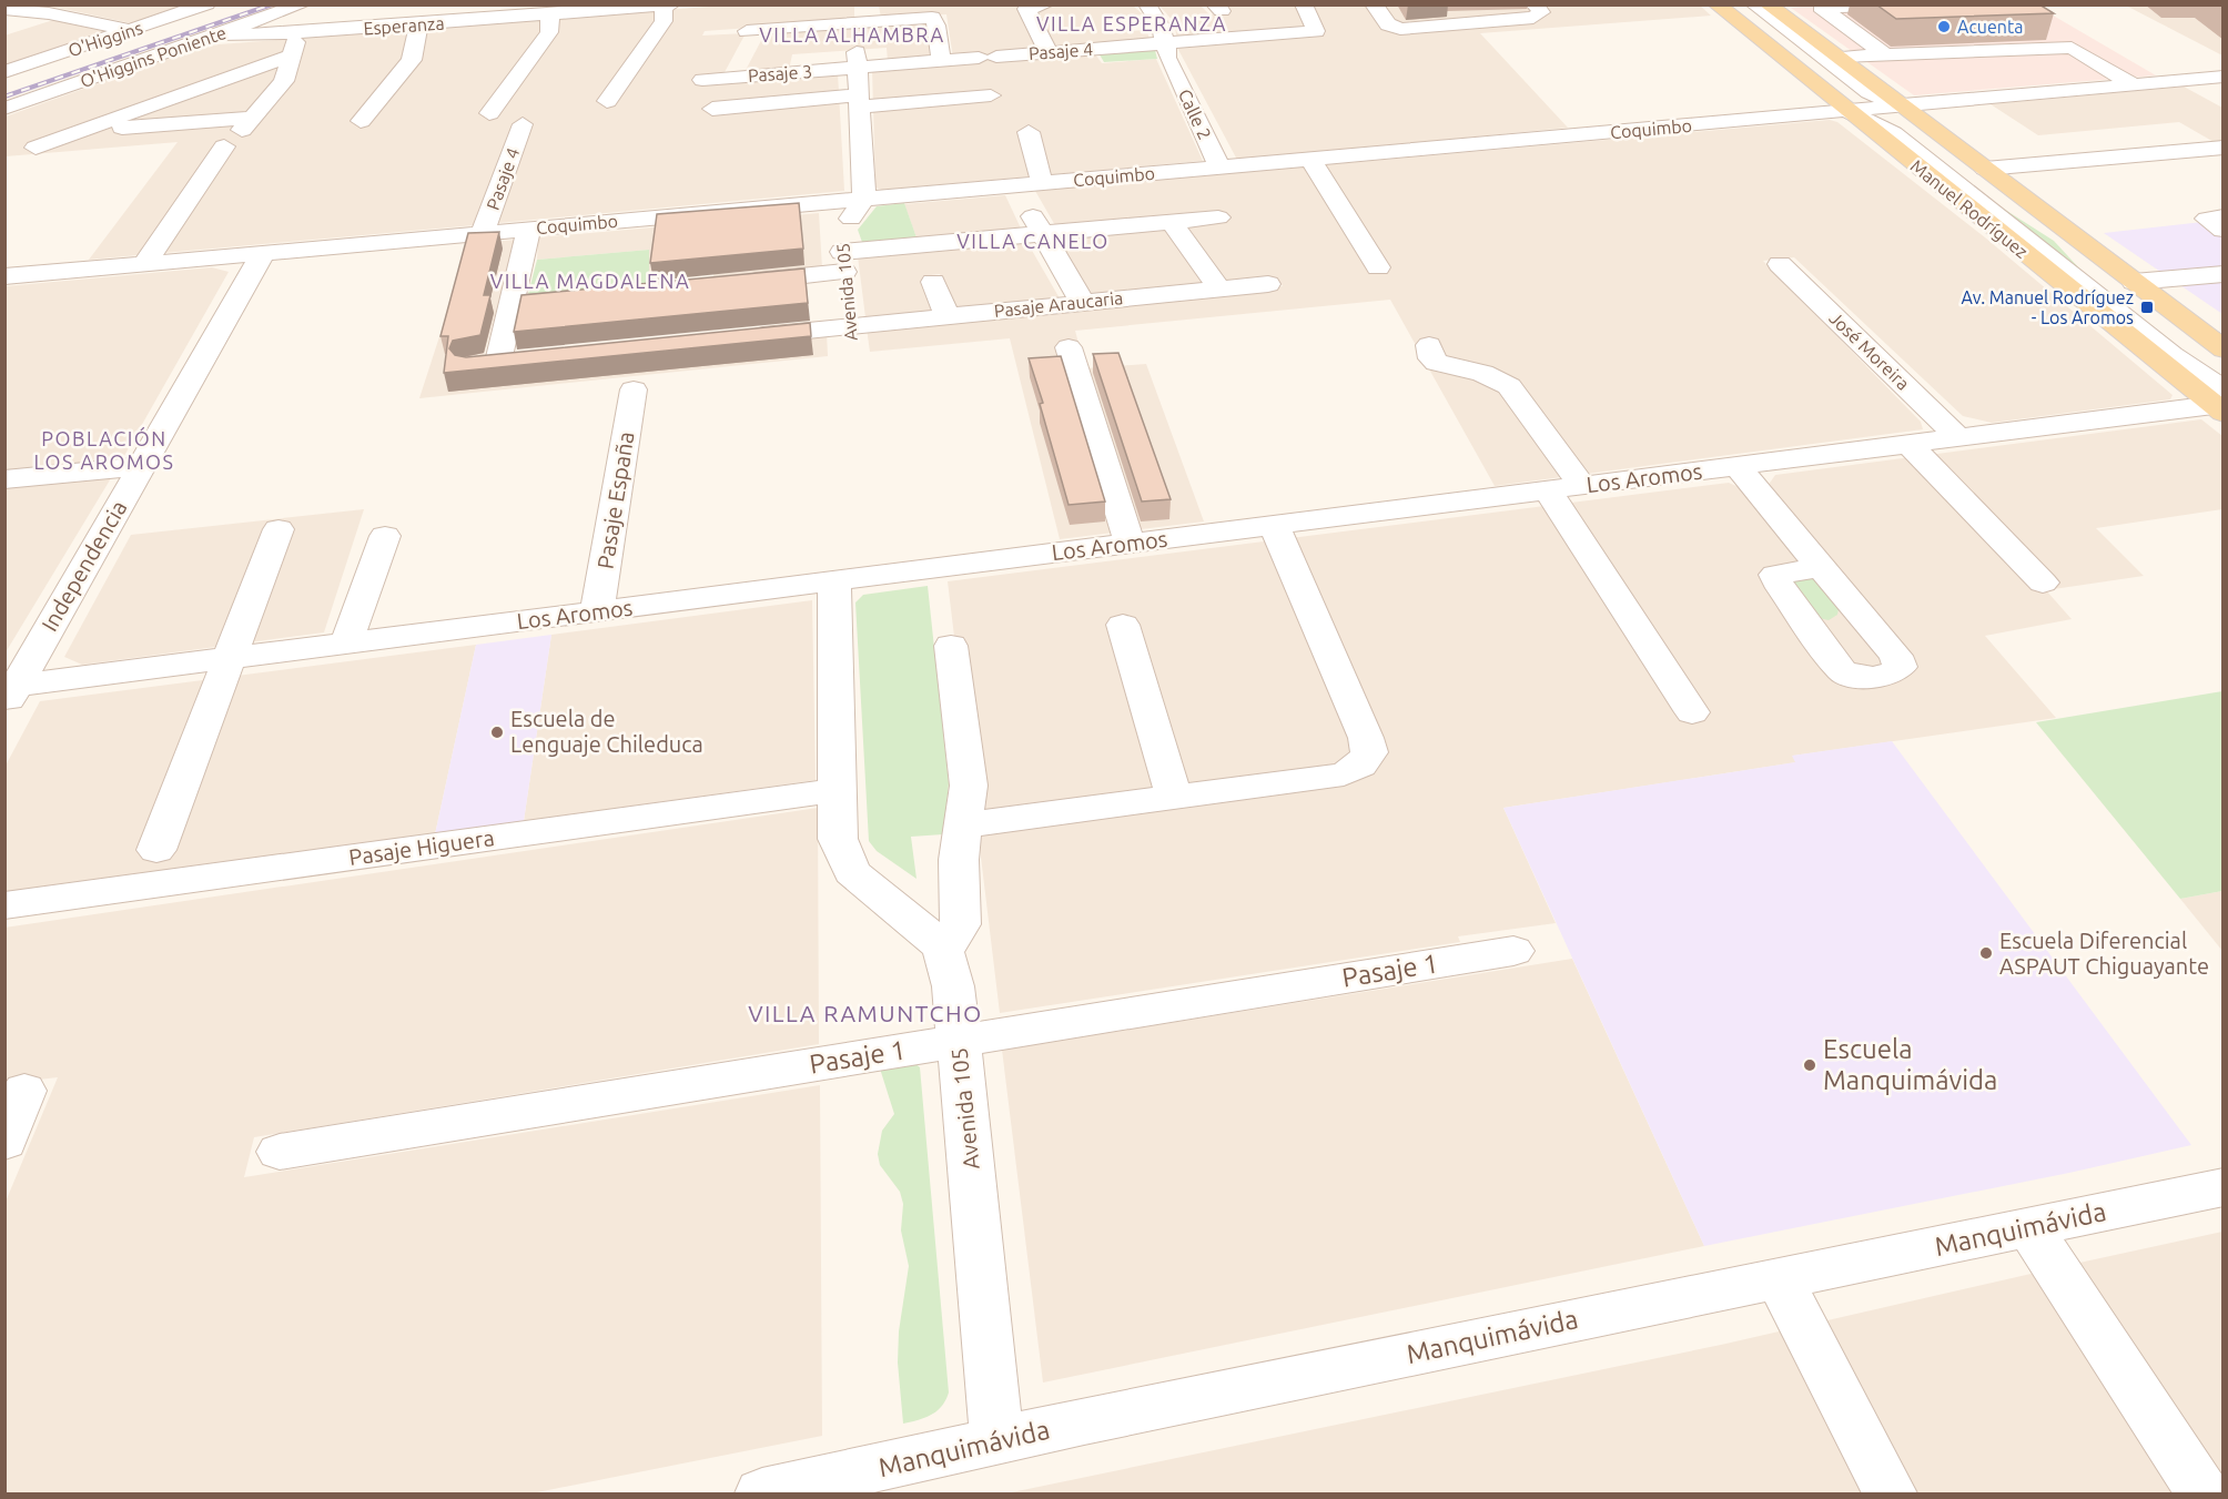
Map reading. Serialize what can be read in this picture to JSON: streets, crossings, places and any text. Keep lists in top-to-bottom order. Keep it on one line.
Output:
{"streets":{"main road":["Manuel Rodríguez"],"street":["Esperanza","O'Higgins","Pasaje 4","O'Higgins Poniente","Pasaje 3","Calle 2","Coquimbo","Avenida 105","Pasaje Araucaria","José Moreira","Los Aromos","Pasaje España","Independencia","Pasaje Higuera","Pasaje 1","Manquimávida"]},"crossings":[["Esperanza","O'Higgins Poniente"],["Pasaje 4","Pasaje 3"],["Pasaje 4","Calle 2"],["Pasaje 4","Coquimbo"],["Calle 2","Coquimbo"],["Coquimbo","Manuel Rodríguez"],["Coquimbo","Avenida 105"],["Coquimbo","Independencia"],["Manuel Rodríguez","Los Aromos"],["Avenida 105","Pasaje Araucaria"],["Avenida 105","Los Aromos"],["Avenida 105","Pasaje Higuera"],["Avenida 105","Pasaje 1"],["Avenida 105","Manquimávida"],["José Moreira","Los Aromos"],["Los Aromos","Pasaje España"],["Los Aromos","Independencia"]],"districts":["VILLA ESPERANZA","VILLA ALHAMBRA","VILLA CANELO","VILLA MAGDALENA","POBLACIÓN LOS AROMOS","VILLA RAMUNTCHO"],"places":{"other":["Acuenta","Escuela de Lenguaje Chileduca","Escuela Diferencial ASPAUT Chiguayante","Escuela Manquimávida"],"transit":["Av. Manuel Rodríguez - Los Aromos"]}}
